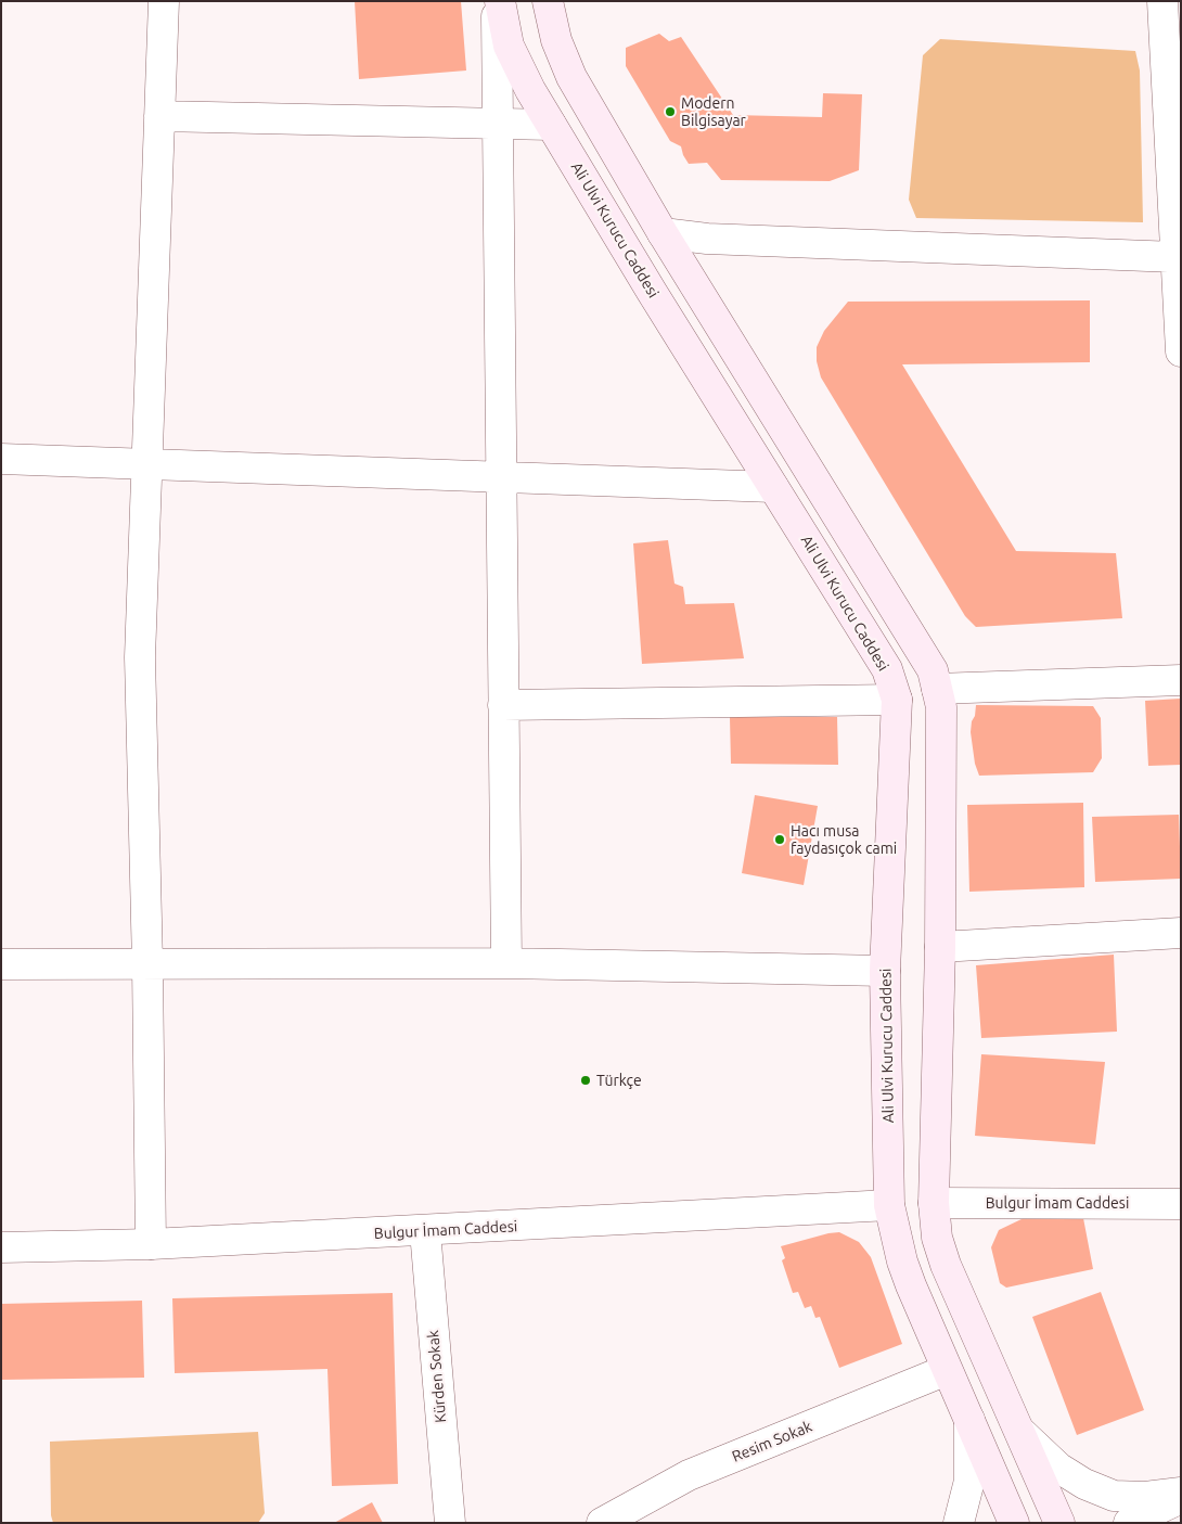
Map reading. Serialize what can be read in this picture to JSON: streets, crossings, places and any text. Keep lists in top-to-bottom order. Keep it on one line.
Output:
{"streets":{"main road":["Ali Ulvi Kurucu Caddesi"],"street":["Bulgur İmam Caddesi","Kürden Sokak","Resim Sokak"]},"crossings":[["Ali Ulvi Kurucu Caddesi","Bulgur İmam Caddesi"],["Ali Ulvi Kurucu Caddesi","Resim Sokak"],["Bulgur İmam Caddesi","Kürden Sokak"]],"places":["Modern Bilgisayar","Hacı musa faydasıçok cami","Türkçe"]}
